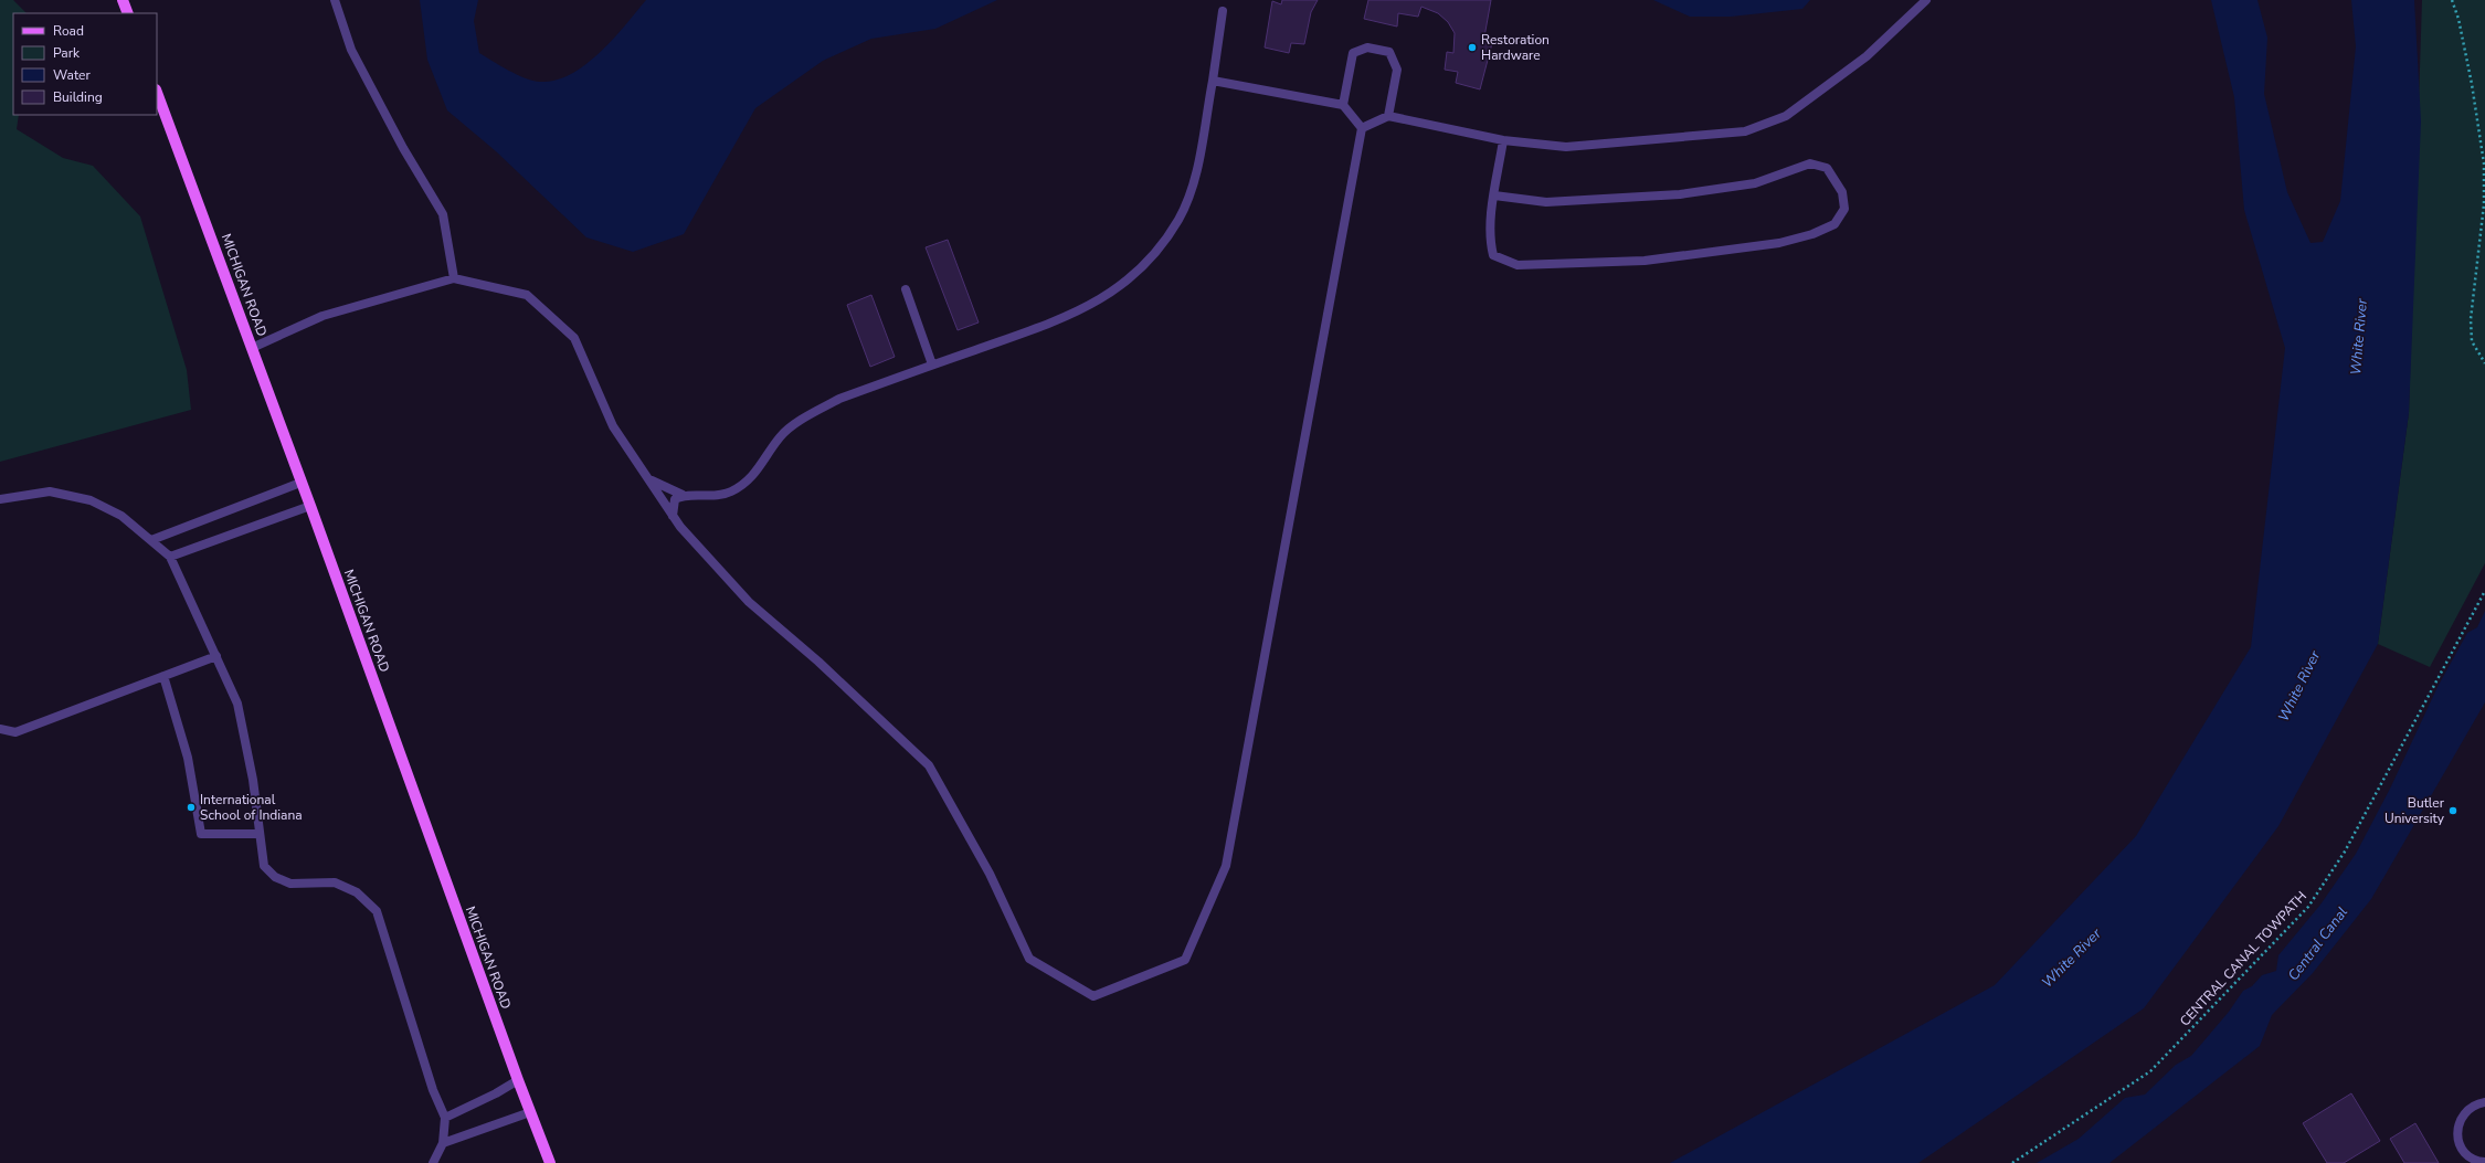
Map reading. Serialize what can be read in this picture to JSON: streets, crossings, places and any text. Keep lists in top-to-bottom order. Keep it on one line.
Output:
{"streets":{"main road":["MICHIGAN ROAD"],"path":["CENTRAL CANAL TOWPATH"]},"water":["White River","Central Canal"],"places":["Restoration Hardware","International School of Indiana","Butler University"],"legend":["Road","Park","Water","Building"]}
